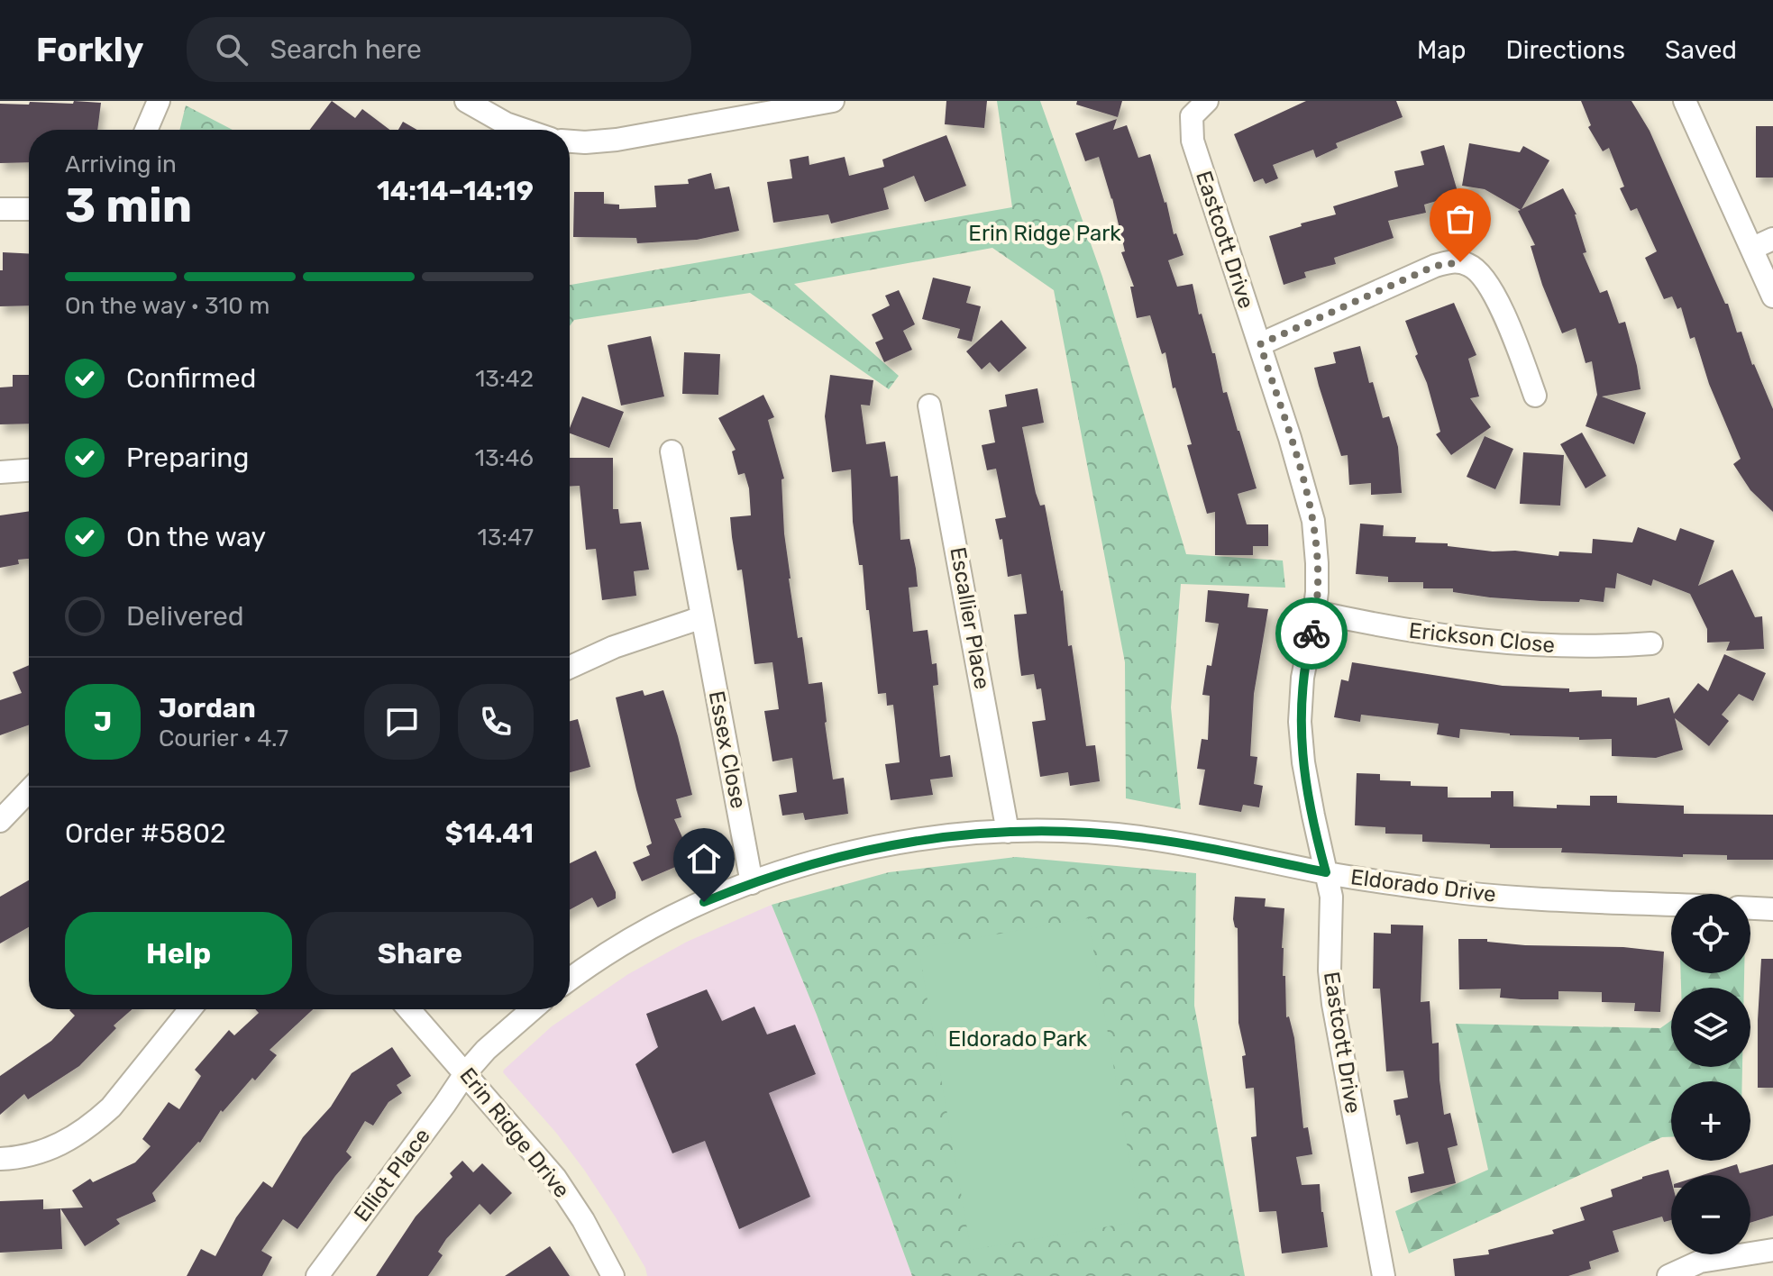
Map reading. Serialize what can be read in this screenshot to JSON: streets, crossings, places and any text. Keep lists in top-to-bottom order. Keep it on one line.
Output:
{"streets":{"street":["Eastcott Drive","Escallier Place","Erickson Close","Essex Close","Eldorado Drive","Erin Ridge Drive","Elliot Place"]},"crossings":[["Eastcott Drive","Erickson Close"],["Eastcott Drive","Eldorado Drive"],["Escallier Place","Eldorado Drive"],["Essex Close","Eldorado Drive"],["Erin Ridge Drive","Elliot Place"]],"parks":["Erin Ridge Park","Eldorado Park"],"page":{"header":"Forkly","search":"Search here","nav":["Map","Directions","Saved"],"heading":["3 min","Arriving in","14:14–14:19"],"panel":["Jordan","Courier · 4.7","Order #5802","$14.41"],"bar":"On the way · 310 m","list":[["Confirmed","13:42"],["Preparing","13:46"],["On the way","13:47"],"Delivered"],"round":"J","map_buttons":["+","−"],"buttons":["Help","Share"]}}
